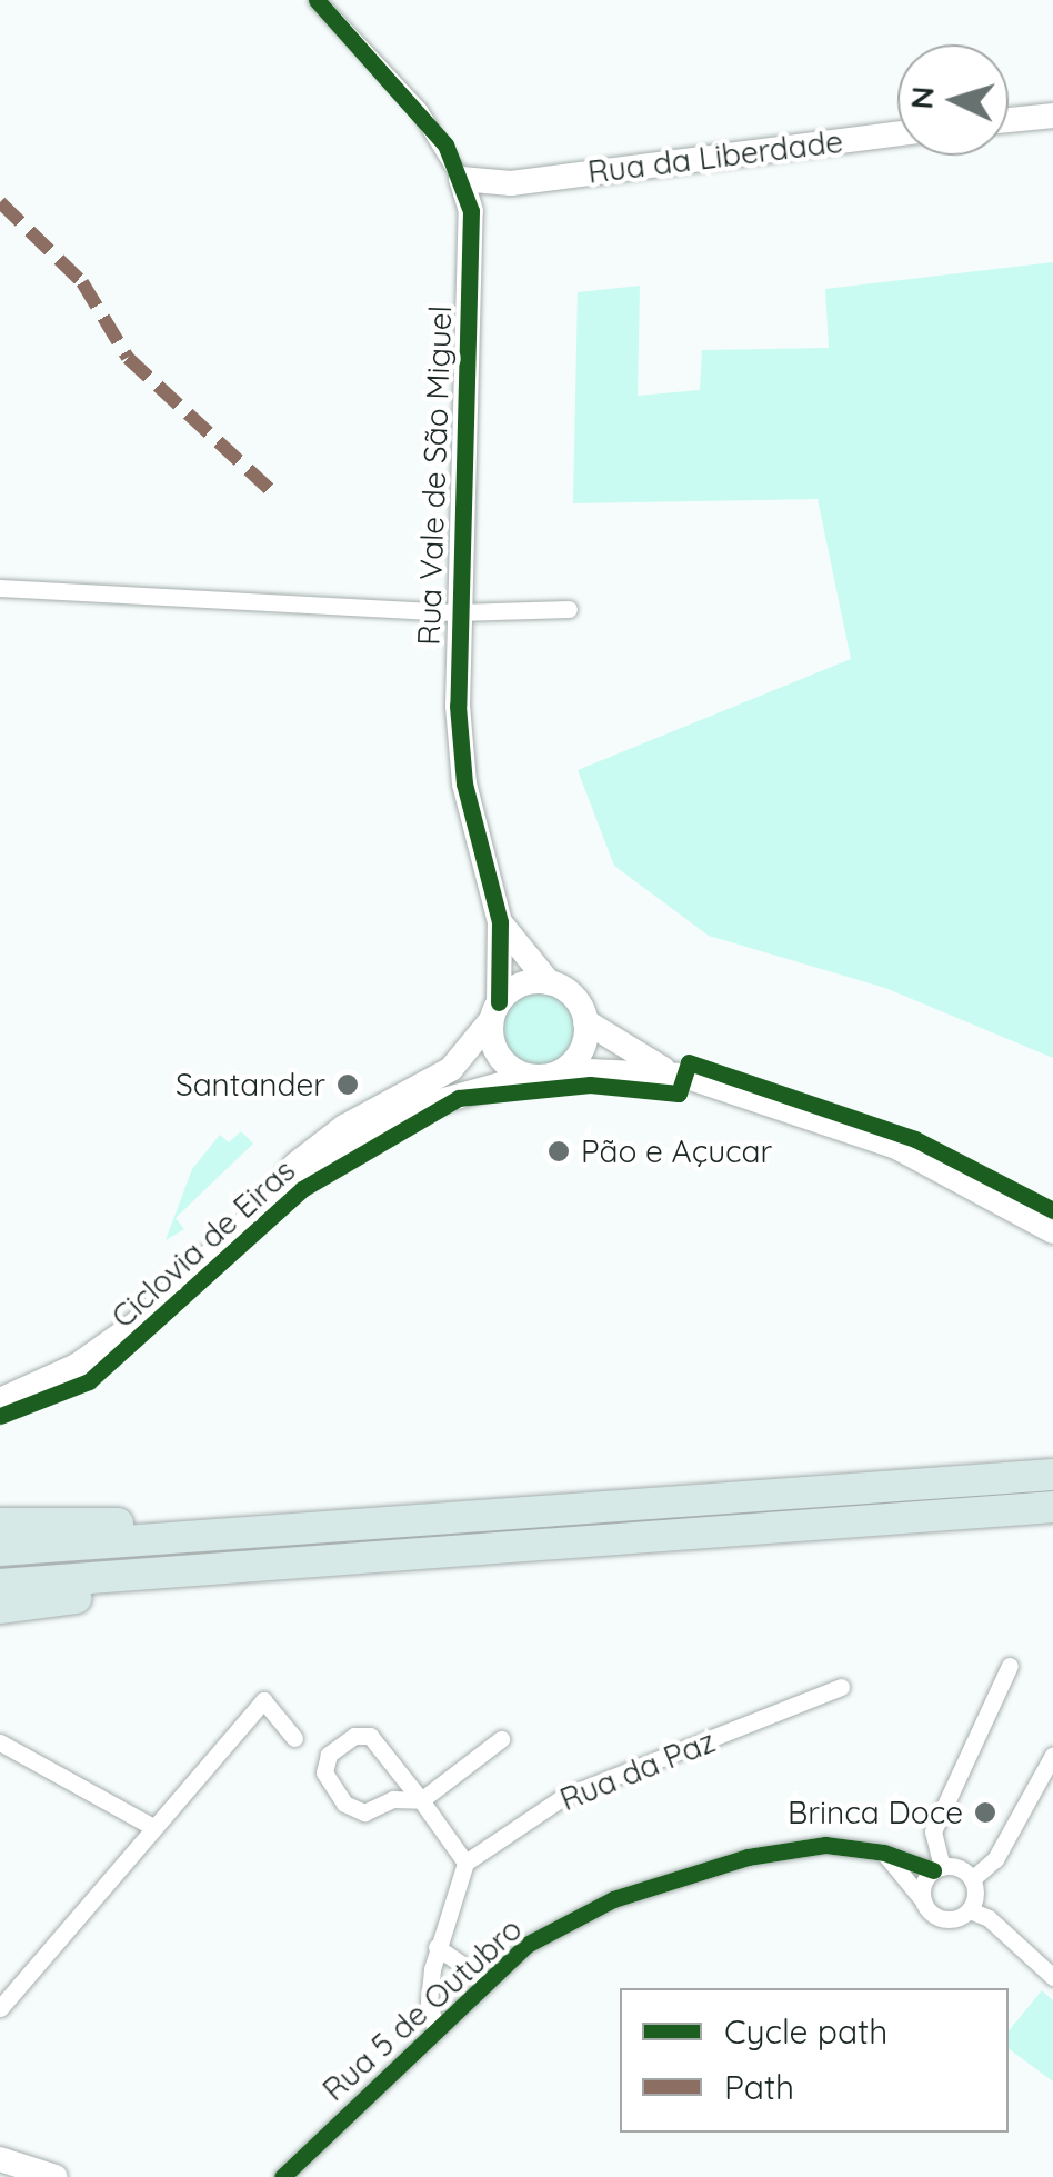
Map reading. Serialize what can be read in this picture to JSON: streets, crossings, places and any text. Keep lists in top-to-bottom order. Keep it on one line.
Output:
{"streets":{"street":["Rua da Liberdade","Rua Vale de São Miguel","Rua da Paz","Rua 5 de Outubro"],"cycle path":["Ciclovia de Eiras"]},"crossings":[["Rua da Liberdade","Rua Vale de São Miguel"]],"places":["Santander","Pão e Açucar","Brinca Doce"],"legend":["Cycle path","Path"],"north":"left"}
